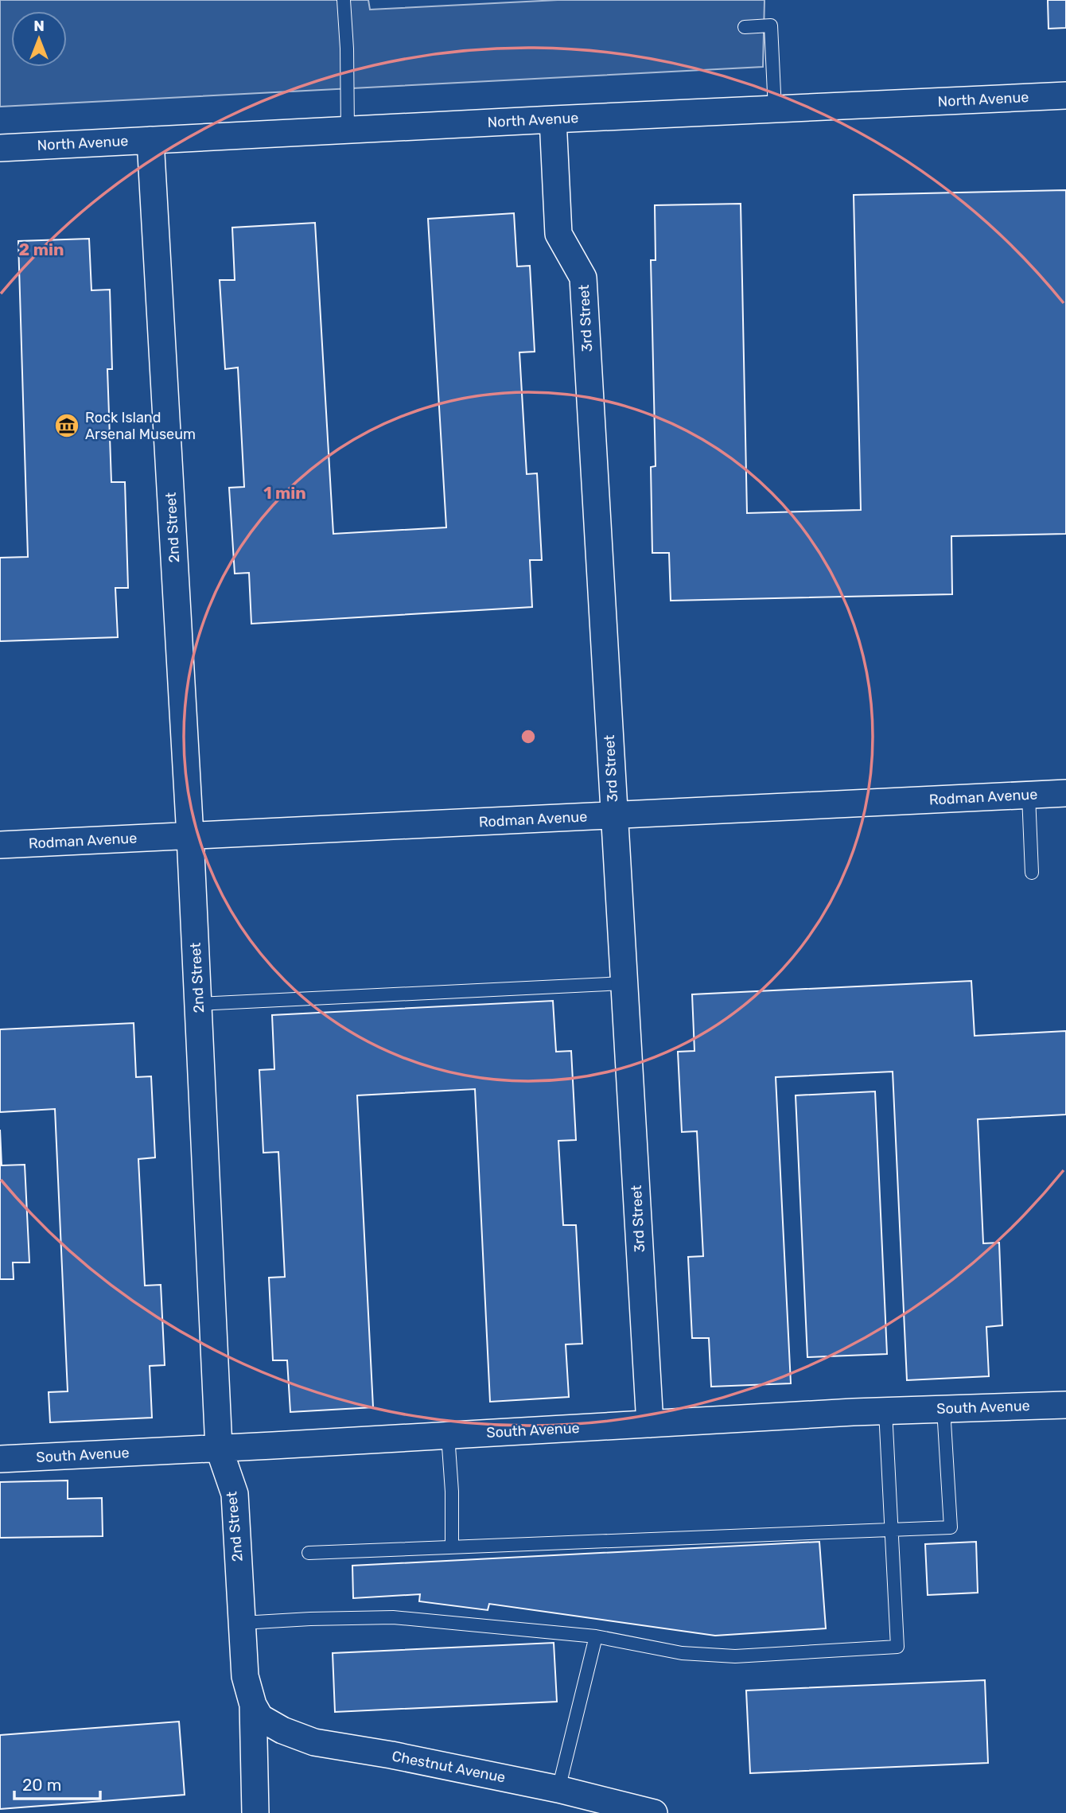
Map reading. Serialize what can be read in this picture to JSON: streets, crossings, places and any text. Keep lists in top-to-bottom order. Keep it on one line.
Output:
{"streets":{"street":["North Avenue","3rd Street","2nd Street","Rodman Avenue","South Avenue","Chestnut Avenue"]},"crossings":[["North Avenue","3rd Street"],["North Avenue","2nd Street"],["3rd Street","Rodman Avenue"],["3rd Street","South Avenue"],["2nd Street","Rodman Avenue"],["2nd Street","South Avenue"],["2nd Street","Chestnut Avenue"]],"places":{"museum":["Rock Island Arsenal Museum"]},"scale_bar":"20 m","north":"top","rings":["2 min","1 min"]}
